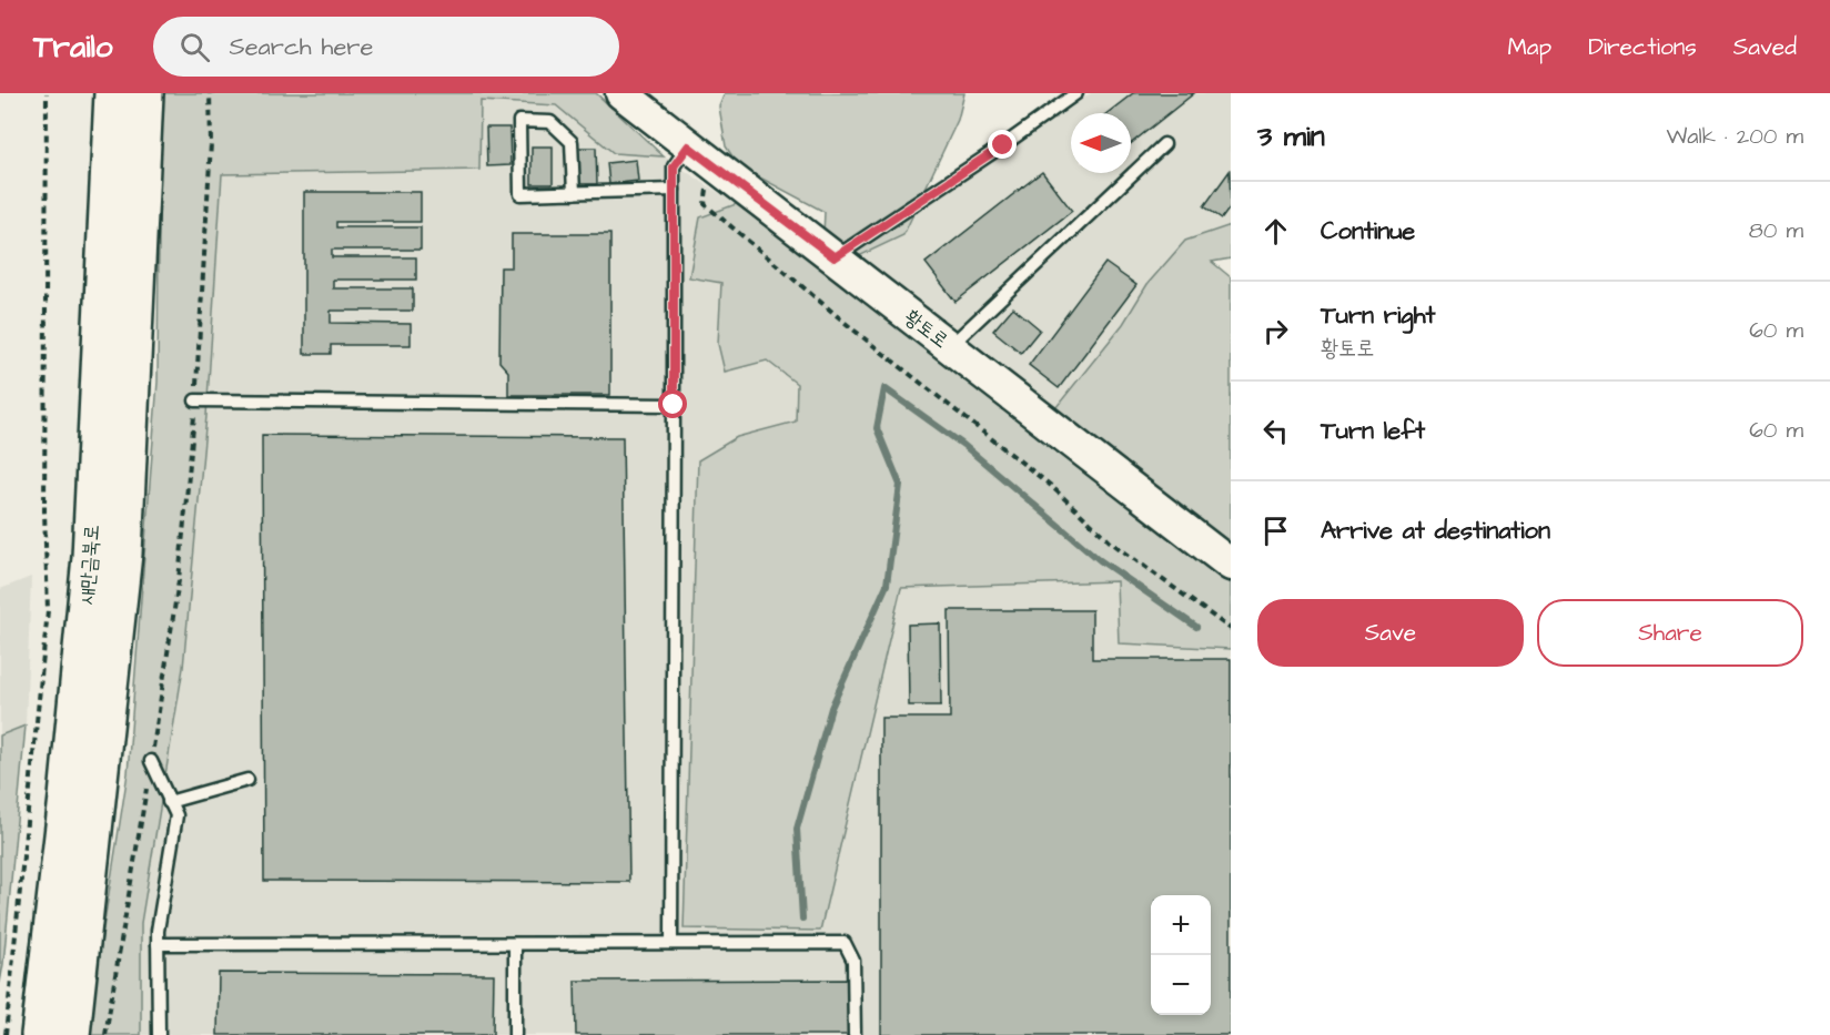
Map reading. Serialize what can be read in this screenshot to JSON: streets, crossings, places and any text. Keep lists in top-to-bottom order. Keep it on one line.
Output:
{"streets":{"highway":["새만금북로"],"main road":["황토로"]},"north":"left","page":{"header":"Trailo","search":"Search here","nav":["Map","Directions","Saved"],"heading":["3 min","Walk · 200 m"],"list":[["Continue","80 m"],["Turn right","황토로","60 m"],["Turn left","60 m"],"Arrive at destination"],"buttons":["Save","Share"],"map_buttons":["+","−"]}}
